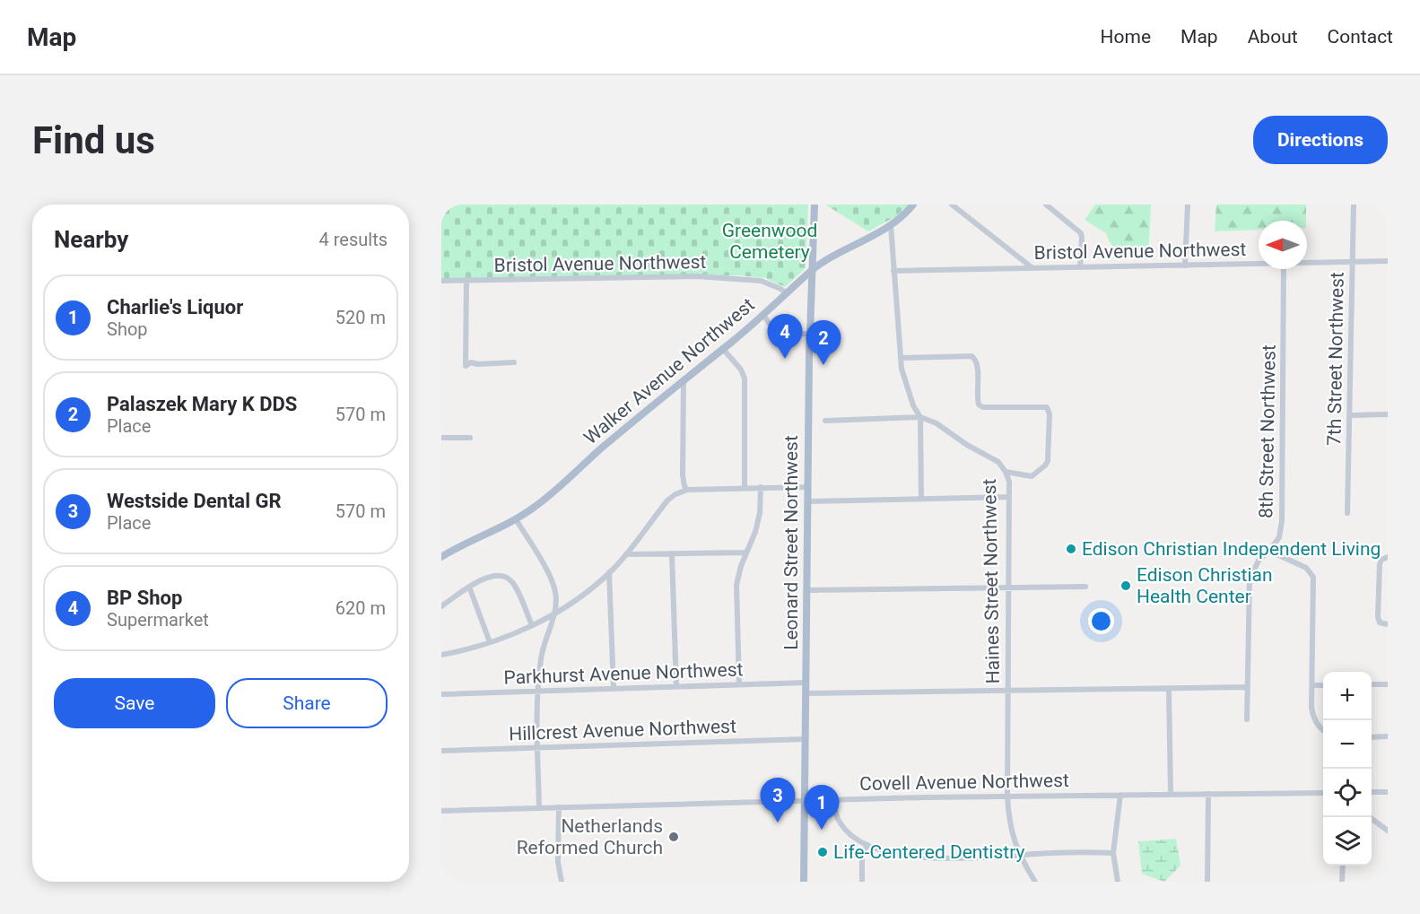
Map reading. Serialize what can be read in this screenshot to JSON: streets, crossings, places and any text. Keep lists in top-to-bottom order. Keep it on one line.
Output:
{"streets":{"main road":["Walker Avenue Northwest","Leonard Street Northwest"],"street":["Bristol Avenue Northwest","7th Street Northwest","8th Street Northwest","Haines Street Northwest","Parkhurst Avenue Northwest","Hillcrest Avenue Northwest","Covell Avenue Northwest"]},"crossings":[["Bristol Avenue Northwest","7th Street Northwest"],["Bristol Avenue Northwest","Walker Avenue Northwest"],["Walker Avenue Northwest","Leonard Street Northwest"],["Leonard Street Northwest","Parkhurst Avenue Northwest"],["Leonard Street Northwest","Hillcrest Avenue Northwest"],["Leonard Street Northwest","Covell Avenue Northwest"],["Haines Street Northwest","Covell Avenue Northwest"]],"parks":["Greenwood Cemetery"],"places":["Edison Christian Independent Living","Edison Christian Health Center","Netherlands Reformed Church","Life-Centered Dentistry"],"north":"left","page":{"header":"Map","nav":["Home","Map","About","Contact"],"buttons":["Directions",["Save","Share"]],"title":"Find us","heading":["Nearby","4 results"],"list":[{"mark":"1","name":"Charlie's Liquor","note":"Shop","value":"520 m"},{"mark":"2","name":"Palaszek Mary K DDS","note":"Place","value":"570 m"},{"mark":"3","name":"Westside Dental GR","note":"Place","value":"570 m"},{"mark":"4","name":"BP Shop","note":"Supermarket","value":"620 m"}],"pins":["4","2","3","1"],"map_buttons":["+","−"]}}
